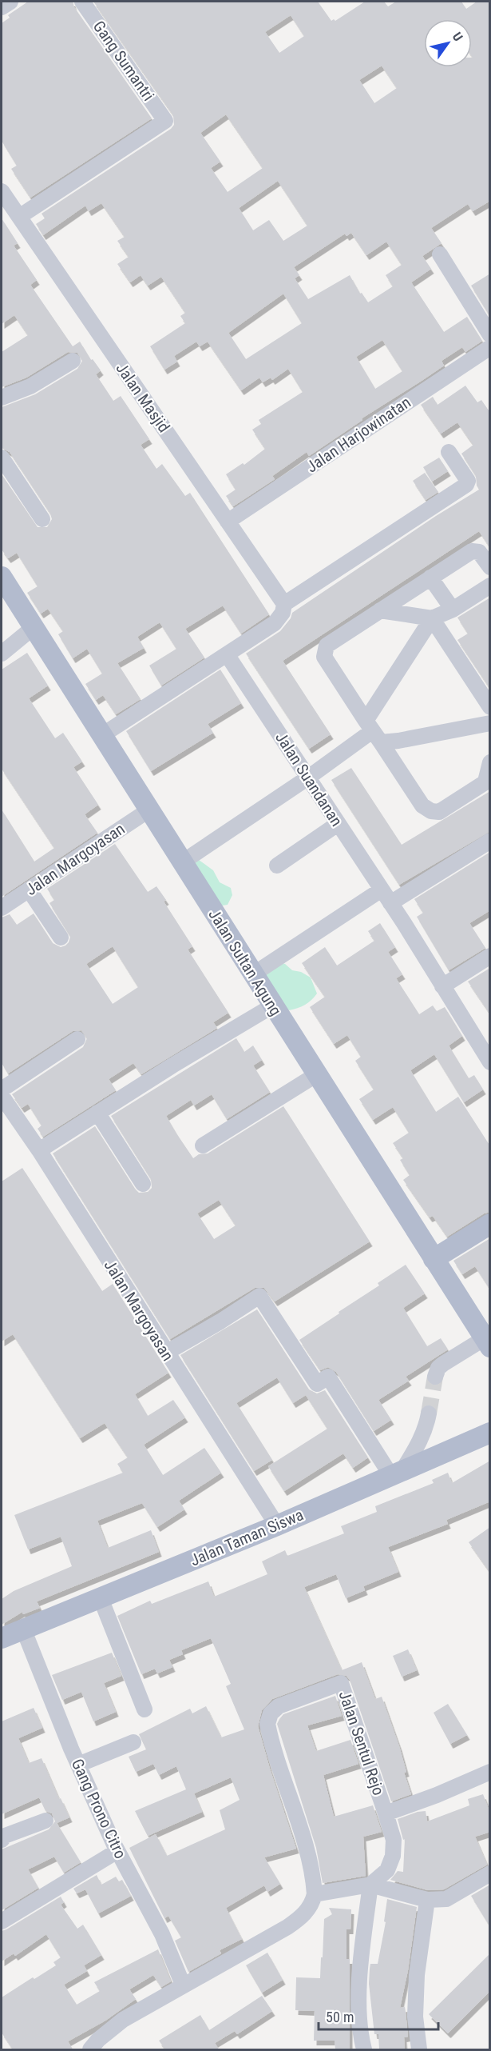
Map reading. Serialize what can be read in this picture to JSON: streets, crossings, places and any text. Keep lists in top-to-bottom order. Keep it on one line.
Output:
{"streets":{"main road":["Jalan Sultan Agung","Jalan Taman Siswa"],"street":["Gang Sumantri","Jalan Masjid","Jalan Harjowinatan","Jalan Suandanan","Jalan Margoyasan","Jalan Sentul Rejo","Gang Prono Citro"]},"crossings":[["Gang Sumantri","Jalan Masjid"],["Jalan Masjid","Jalan Harjowinatan"],["Jalan Margoyasan","Jalan Sultan Agung"],["Jalan Margoyasan","Jalan Taman Siswa"],["Jalan Taman Siswa","Gang Prono Citro"]],"scale_bar":"50 m","north":"top right"}
